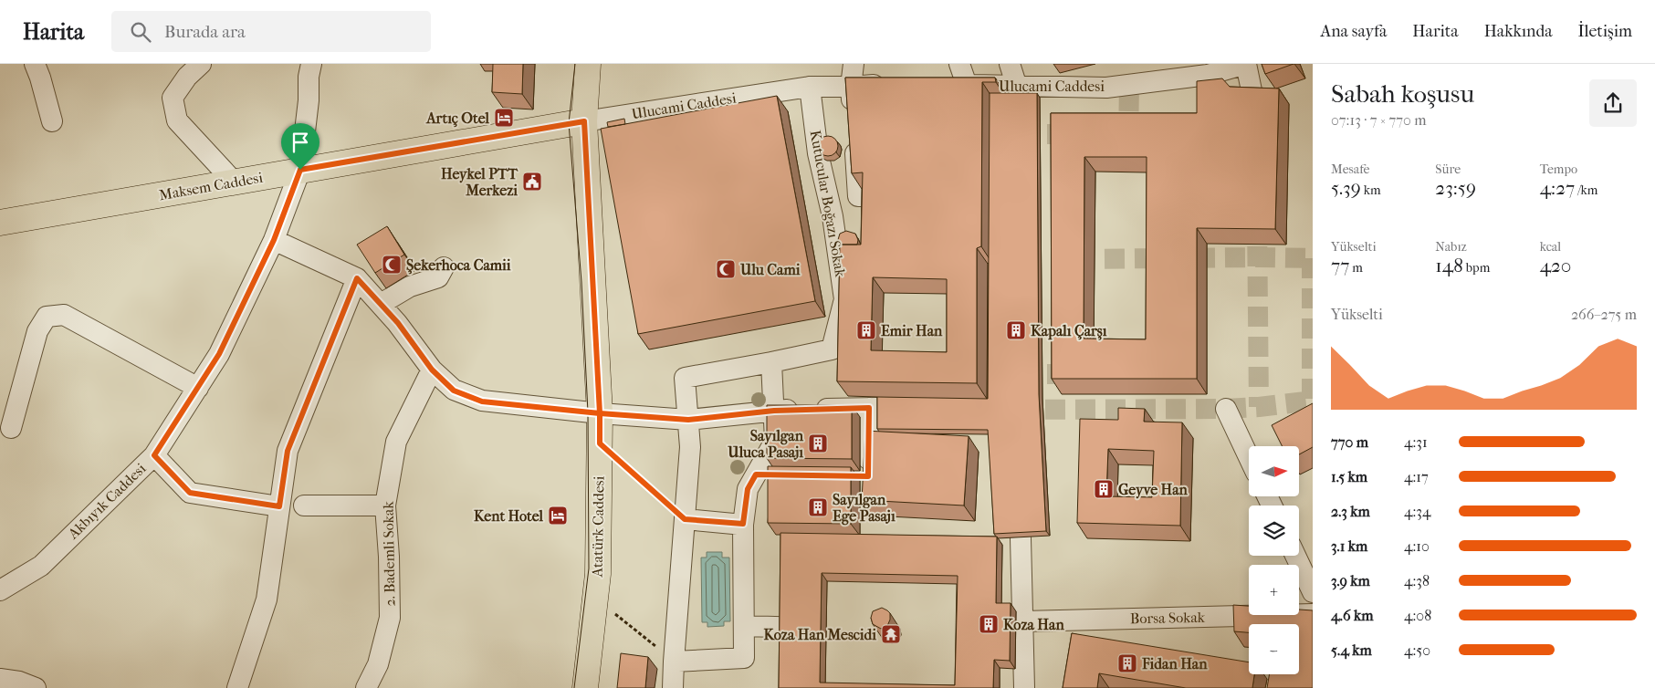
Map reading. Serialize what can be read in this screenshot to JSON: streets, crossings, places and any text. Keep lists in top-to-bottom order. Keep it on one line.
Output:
{"streets":{"main road":["Maksem Caddesi","Atatürk Caddesi"],"street":["Ulucami Caddesi","Kutucular Boğazı Sokak","Akbıyık Caddesi","2. Bademli Sokak","Borsa Sokak"]},"crossings":[["Ulucami Caddesi","Maksem Caddesi"],["Ulucami Caddesi","Kutucular Boğazı Sokak"],["Ulucami Caddesi","Atatürk Caddesi"],["Maksem Caddesi","Akbıyık Caddesi"],["Maksem Caddesi","Atatürk Caddesi"]],"places":{"hotel":["Artıç Otel","Kent Hotel"],"public building":["Heykel PTT Merkezi"],"mosque":["Şekerhoca Camii","Ulu Cami"],"building":["Emir Han","Kapalı Çarşı","Sayılgan Uluca Pasajı","Geyve Han","Sayılgan Ege Pasajı","Koza Han","Fidan Han"],"temple":["Koza Han Mescidi"]},"north":"right","page":{"header":"Harita","search":"Burada ara","nav":["Ana sayfa","Harita","Hakkında","İletişim"],"heading":["Sabah koşusu","07:13 · 7 × 770 m"],"stats":[["Mesafe","5.39 km"],["Süre","23:59"],["Tempo","4:27 /km"],["Yükselti","77 m"],["Nabız","148 bpm"],["kcal","420"]],"chart":["Yükselti","266–275 m"],"list":[{"name":"770 m","note":"4:31"},{"name":"1.5 km","note":"4:17"},{"name":"2.3 km","note":"4:34"},{"name":"3.1 km","note":"4:10"},{"name":"3.9 km","note":"4:38"},{"name":"4.6 km","note":"4:08"},{"name":"5.4 km","note":"4:50"}],"map_buttons":["+","−"]}}
